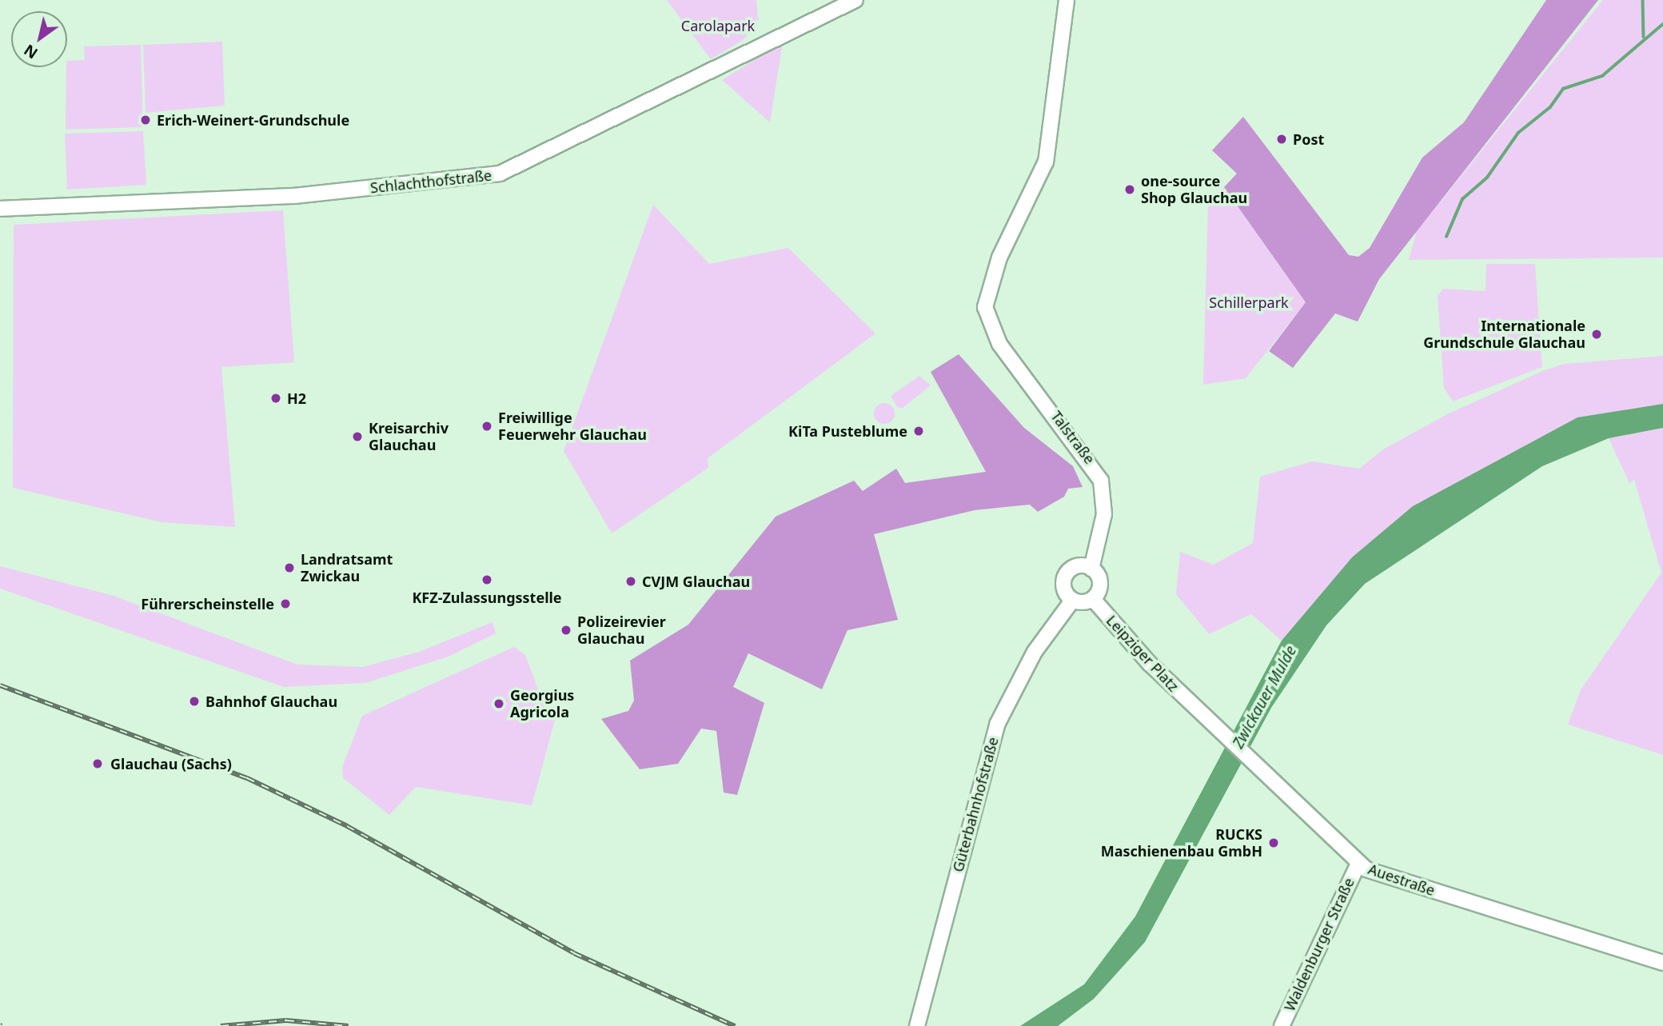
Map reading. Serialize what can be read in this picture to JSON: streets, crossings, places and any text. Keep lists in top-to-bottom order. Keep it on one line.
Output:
{"streets":{"street":["Schlachthofstraße","Talstraße","Leipziger Platz","Güterbahnhofstraße","Auestraße","Waldenburger Straße"]},"crossings":[["Talstraße","Leipziger Platz"],["Talstraße","Güterbahnhofstraße"],["Leipziger Platz","Güterbahnhofstraße"],["Leipziger Platz","Auestraße"],["Auestraße","Waldenburger Straße"]],"water":["Zwickauer Mulde"],"parks":["Carolapark","Schillerpark"],"places":["Erich-Weinert-Grundschule","Post","one-source Shop Glauchau","Internationale Grundschule Glauchau","H2","Freiwillige Feuerwehr Glauchau","KiTa Pusteblume","Kreisarchiv Glauchau","Landratsamt Zwickau","KFZ-Zulassungsstelle","CVJM Glauchau","Führerscheinstelle","Polizeirevier Glauchau","Bahnhof Glauchau","Georgius Agricola","Glauchau (Sachs)","RUCKS Maschienenbau GmbH"],"north":"bottom left"}
